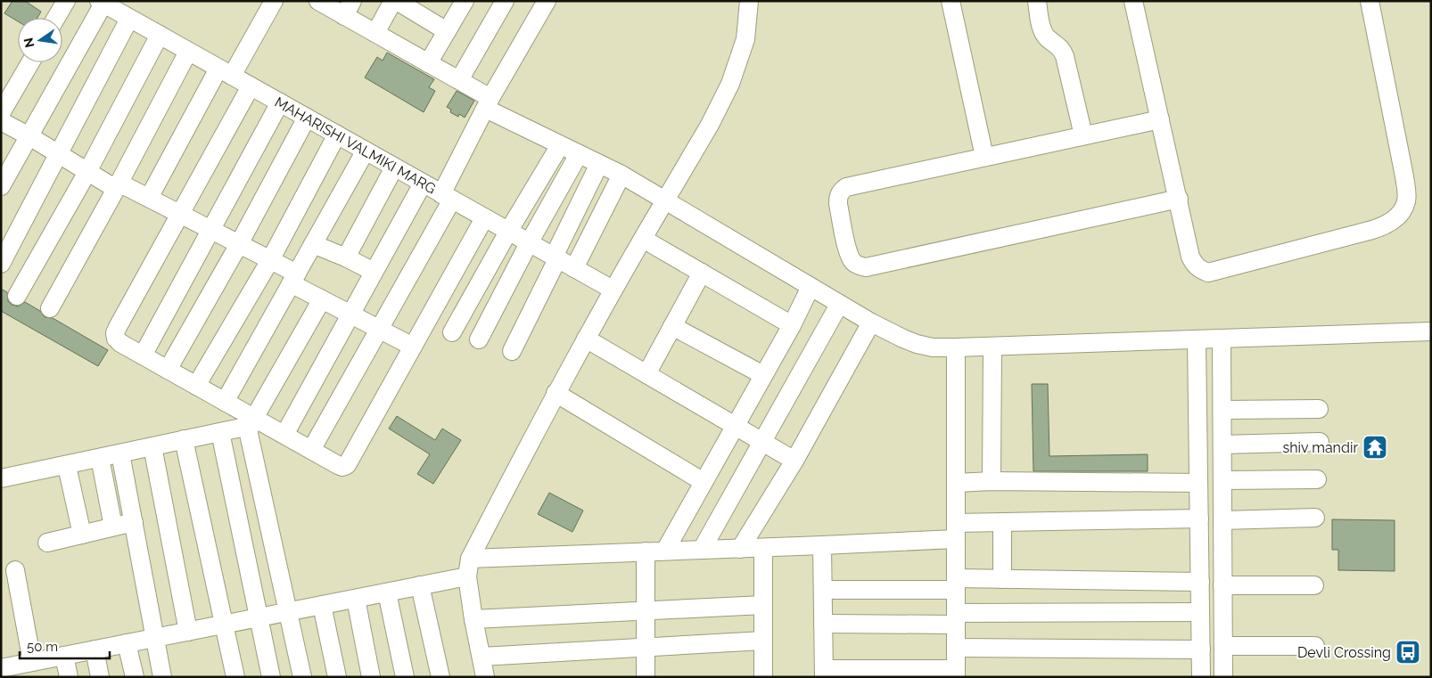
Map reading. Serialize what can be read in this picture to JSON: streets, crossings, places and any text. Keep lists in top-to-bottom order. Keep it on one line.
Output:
{"streets":{"street":["MAHARISHI VALMIKI MARG"]},"places":{"temple":["shiv mandir"],"bus stop":["Devli Crossing"]},"scale_bar":"50 m","north":"left"}
